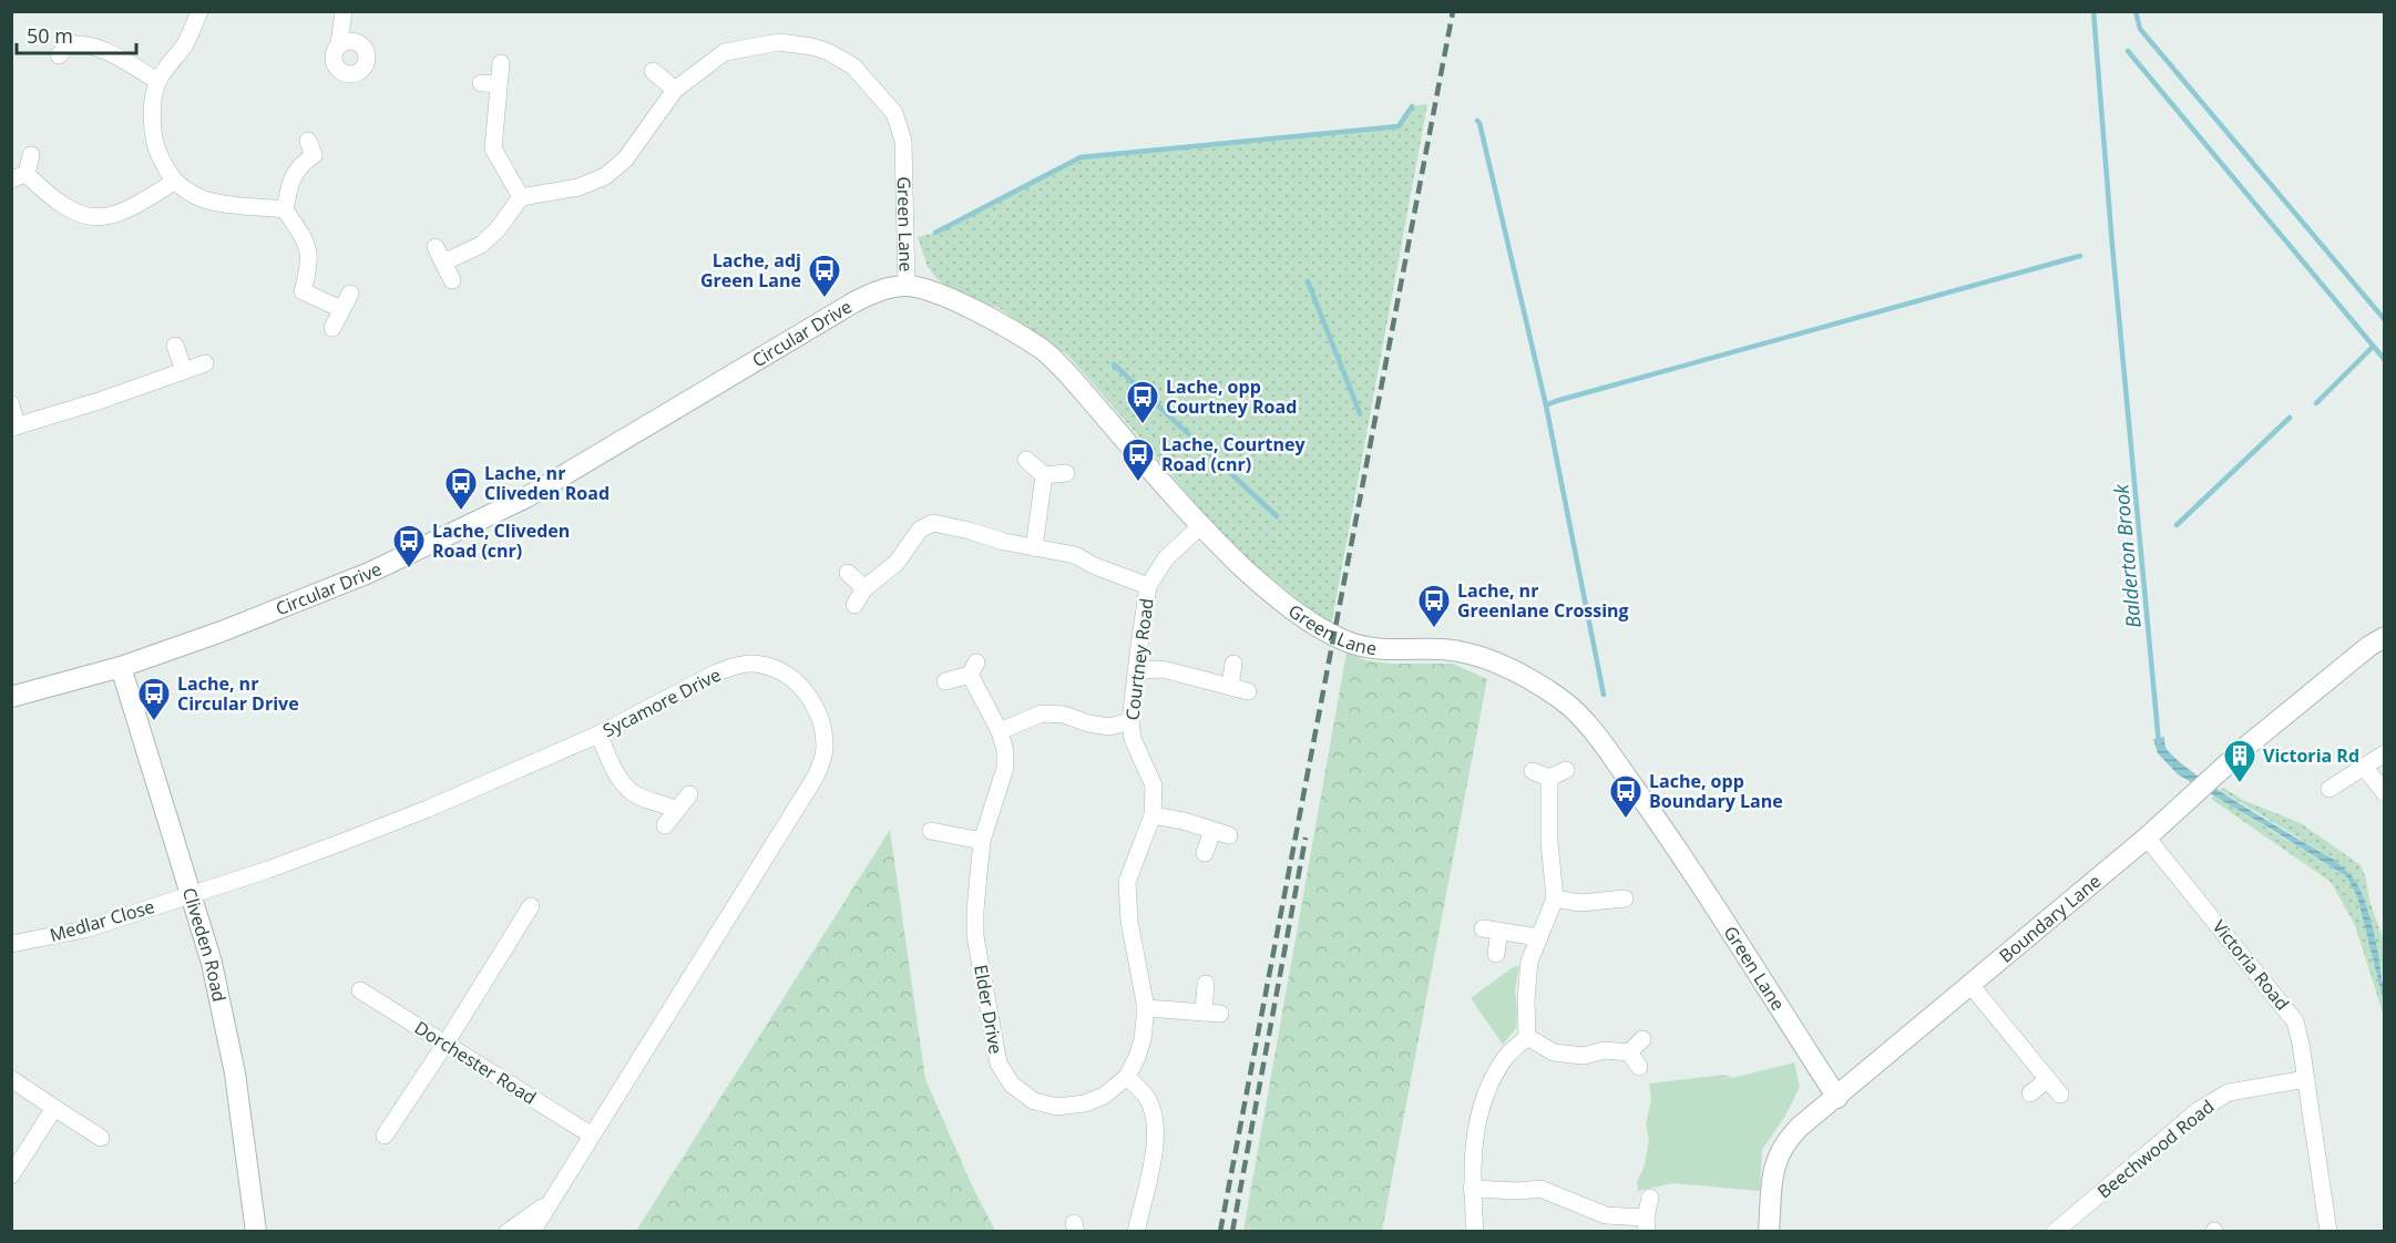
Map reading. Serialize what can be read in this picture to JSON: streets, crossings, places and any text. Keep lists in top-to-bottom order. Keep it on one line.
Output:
{"streets":{"street":["Green Lane","Circular Drive","Courtney Road","Sycamore Drive","Boundary Lane","Medlar Close","Cliveden Road","Victoria Road","Elder Drive","Dorchester Road","Beechwood Road"]},"crossings":[["Green Lane","Circular Drive"],["Green Lane","Courtney Road"],["Green Lane","Boundary Lane"],["Circular Drive","Cliveden Road"],["Courtney Road","Elder Drive"],["Sycamore Drive","Medlar Close"],["Sycamore Drive","Cliveden Road"],["Sycamore Drive","Dorchester Road"],["Boundary Lane","Victoria Road"],["Medlar Close","Cliveden Road"],["Victoria Road","Beechwood Road"]],"water":["Balderton Brook"],"places":{"bus stop":["Lache, adj Green Lane","Lache, opp Courtney Road","Lache, Courtney Road (cnr)","Lache, nr Cliveden Road","Lache, Cliveden Road (cnr)","Lache, nr Greenlane Crossing","Lache, nr Circular Drive","Lache, opp Boundary Lane"],"building":["Victoria Rd"]},"scale_bar":"50 m"}
